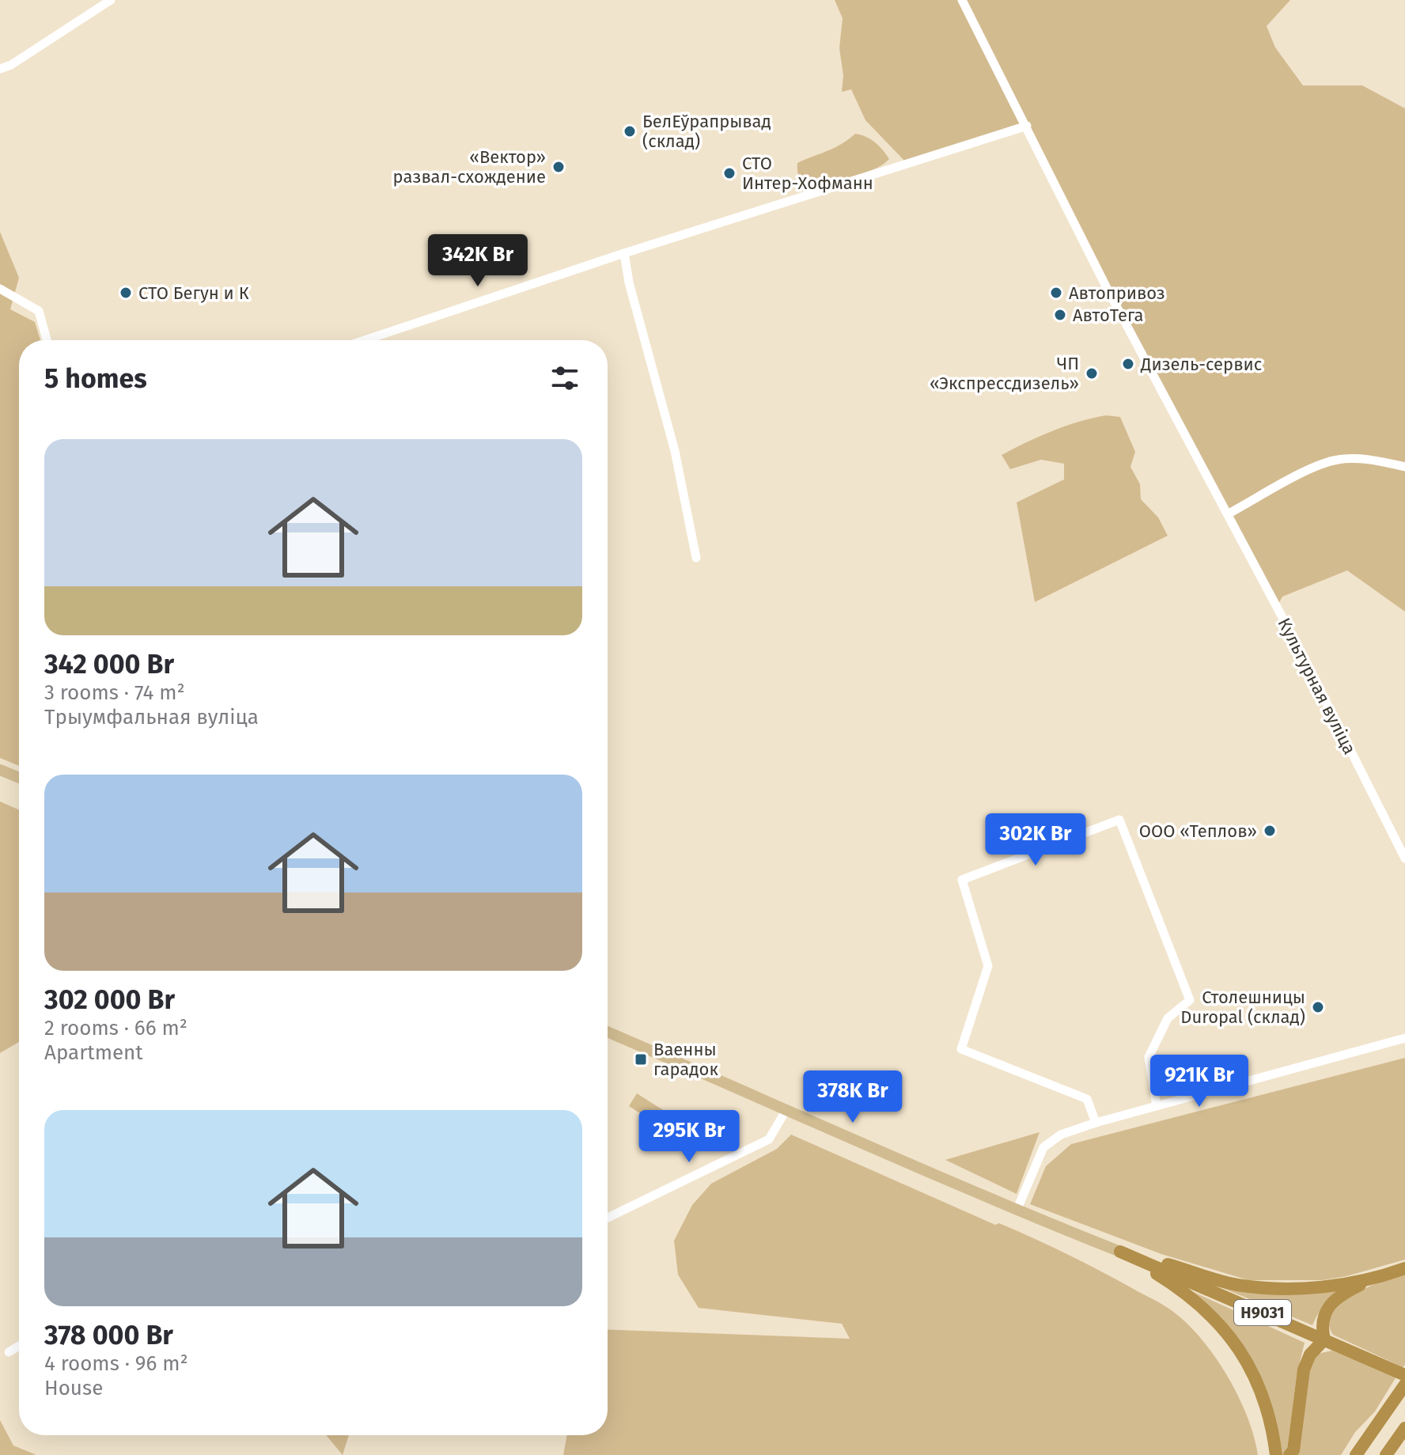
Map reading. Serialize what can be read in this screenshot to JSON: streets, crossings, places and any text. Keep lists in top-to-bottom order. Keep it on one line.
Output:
{"streets":{"highway":["Н9031"],"street":["Культурная вуліца"]},"places":{"other":["БелЕўрапрывад (склад)","«Вектор» развал-схождение","СТО Интер-Хофманн","СТО Бегун и К","Автопривоз","АвтоТега","Дизель-сервис","ЧП «Экспрессдизель»","ООО «Теплов»","Столешницы Duropal (склад)"],"transit":["Ваенны гарадок"]},"page":{"price":["342K Br","302K Br","921K Br","378K Br","295K Br"],"heading":"5 homes","list":[{"name":"342 000 Br","note":"3 rooms · 74 m² · Трыумфальная вуліца"},{"name":"302 000 Br","note":"2 rooms · 66 m² · Apartment"},{"name":"378 000 Br","note":"4 rooms · 96 m² · House"}]}}
